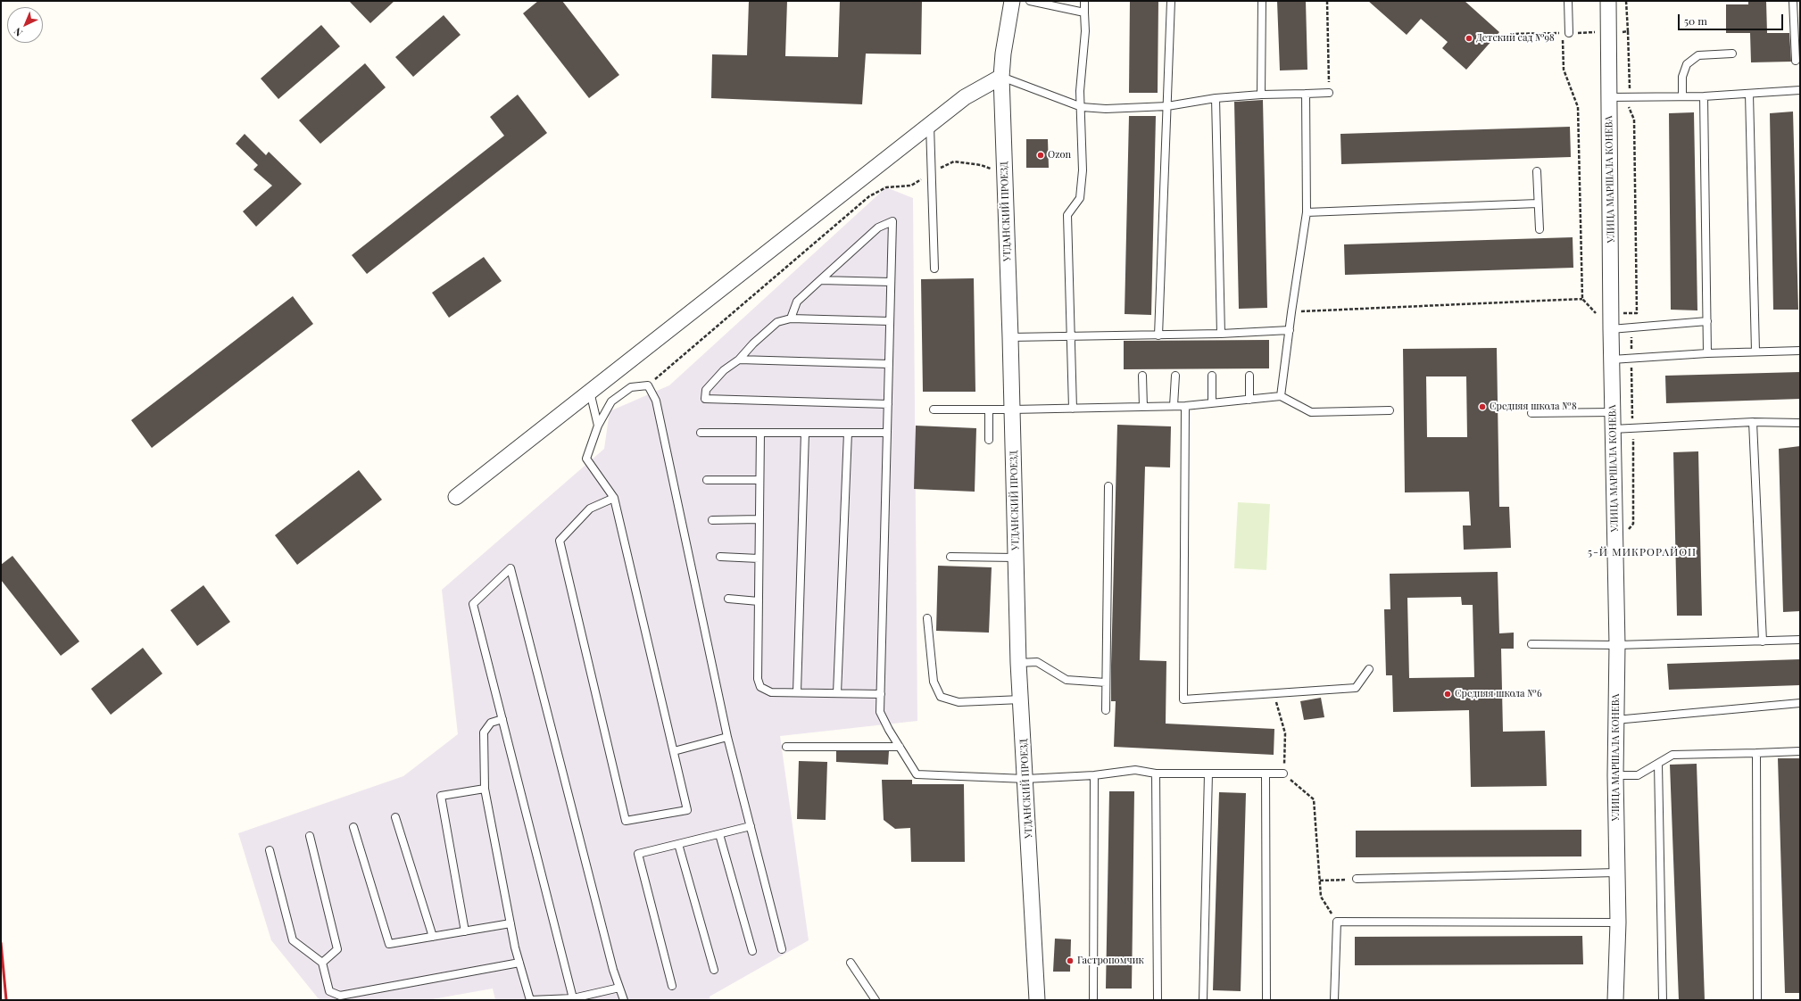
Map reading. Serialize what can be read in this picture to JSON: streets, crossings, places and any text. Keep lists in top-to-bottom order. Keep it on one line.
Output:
{"streets":{"street":["УЛИЦА МАРШАЛА КОНЕВА","УГДАНСКИЙ ПРОЕЗД"]},"districts":["5-Й МИКРОРАЙОН"],"places":["Детский сад №98","Ozon","Средняя школа №8","Средняя школа №6","Гастрономчик"],"scale_bar":"50 m","north":"bottom left"}
